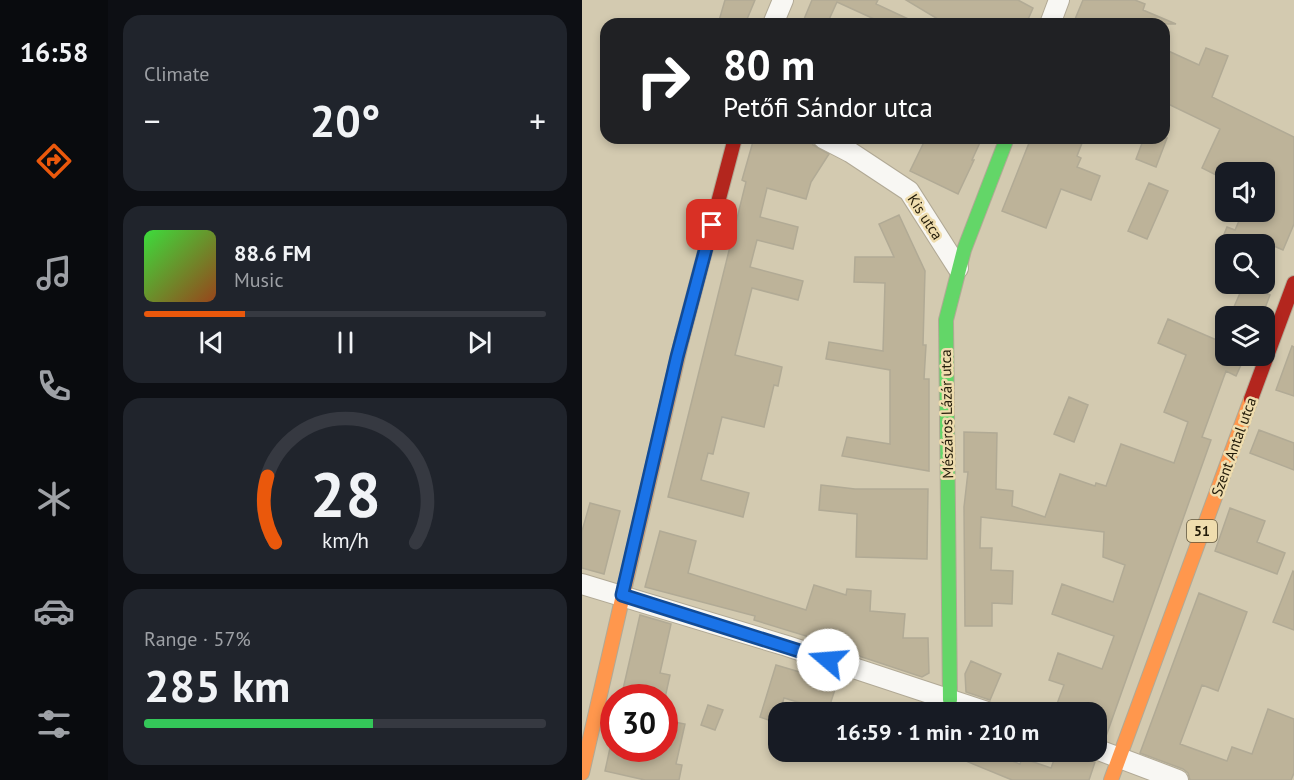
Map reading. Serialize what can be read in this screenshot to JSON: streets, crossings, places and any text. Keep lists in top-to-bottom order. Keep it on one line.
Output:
{"streets":{"street":["Kis utca","Mészáros Lázár utca","Szent Antal utca","51"]},"crossings":[["Kis utca","Mészáros Lázár utca"]],"page":{"tabs":"16:58","tile":["Climate",["Range · 57%","285 km"]],"turn":["80 m","Petőfi Sándor utca"],"heat":["−","20°","+"],"song":["88.6 FM","Music"],"limit":"30","trip":"16:59 · 1 min · 210 m","gauge":["28","km/h"]}}
